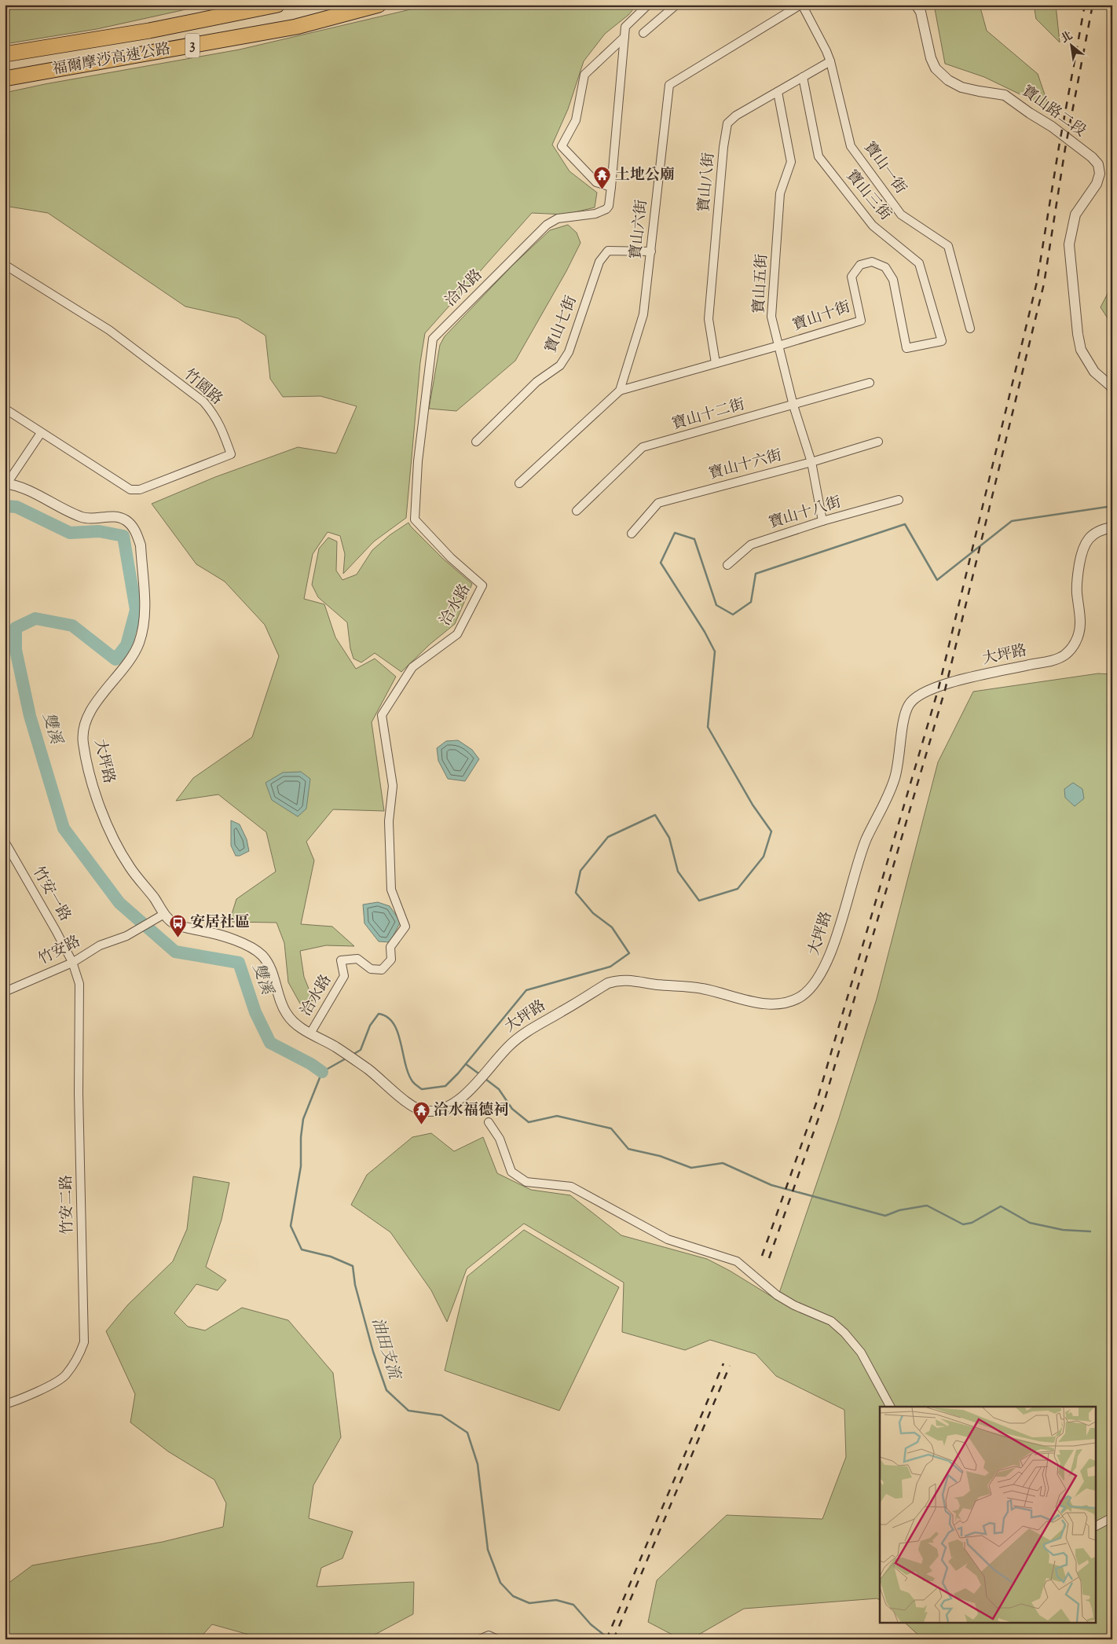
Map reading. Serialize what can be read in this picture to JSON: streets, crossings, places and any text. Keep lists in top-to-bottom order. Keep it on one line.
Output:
{"streets":{"highway":["3","福爾摩沙高速公路"],"street":["寶山路二段","寶山一街","寶山八街","寶山三街","寶山六街","寶山五街","洽水路","寶山十街","寶山七街","竹園路","寶山十二街","寶山十六街","寶山十八街","大坪路","竹安一路","竹安路","竹安二路"]},"crossings":[["寶山一街","寶山八街"],["寶山一街","寶山六街"],["寶山八街","寶山三街"],["寶山八街","寶山五街"],["寶山八街","寶山十街"],["寶山三街","寶山十街"],["寶山六街","寶山十街"],["寶山六街","寶山七街"],["寶山五街","寶山十街"],["寶山五街","寶山十二街"],["寶山五街","寶山十六街"],["寶山五街","寶山十八街"],["洽水路","大坪路"],["大坪路","竹安路"],["竹安一路","竹安路"],["竹安一路","竹安二路"],["竹安路","竹安二路"]],"water":["雙溪","油田支流"],"places":{"temple":["土地公廟","洽水福德祠"],"bus stop":["安居社區"]},"north":"top left"}
